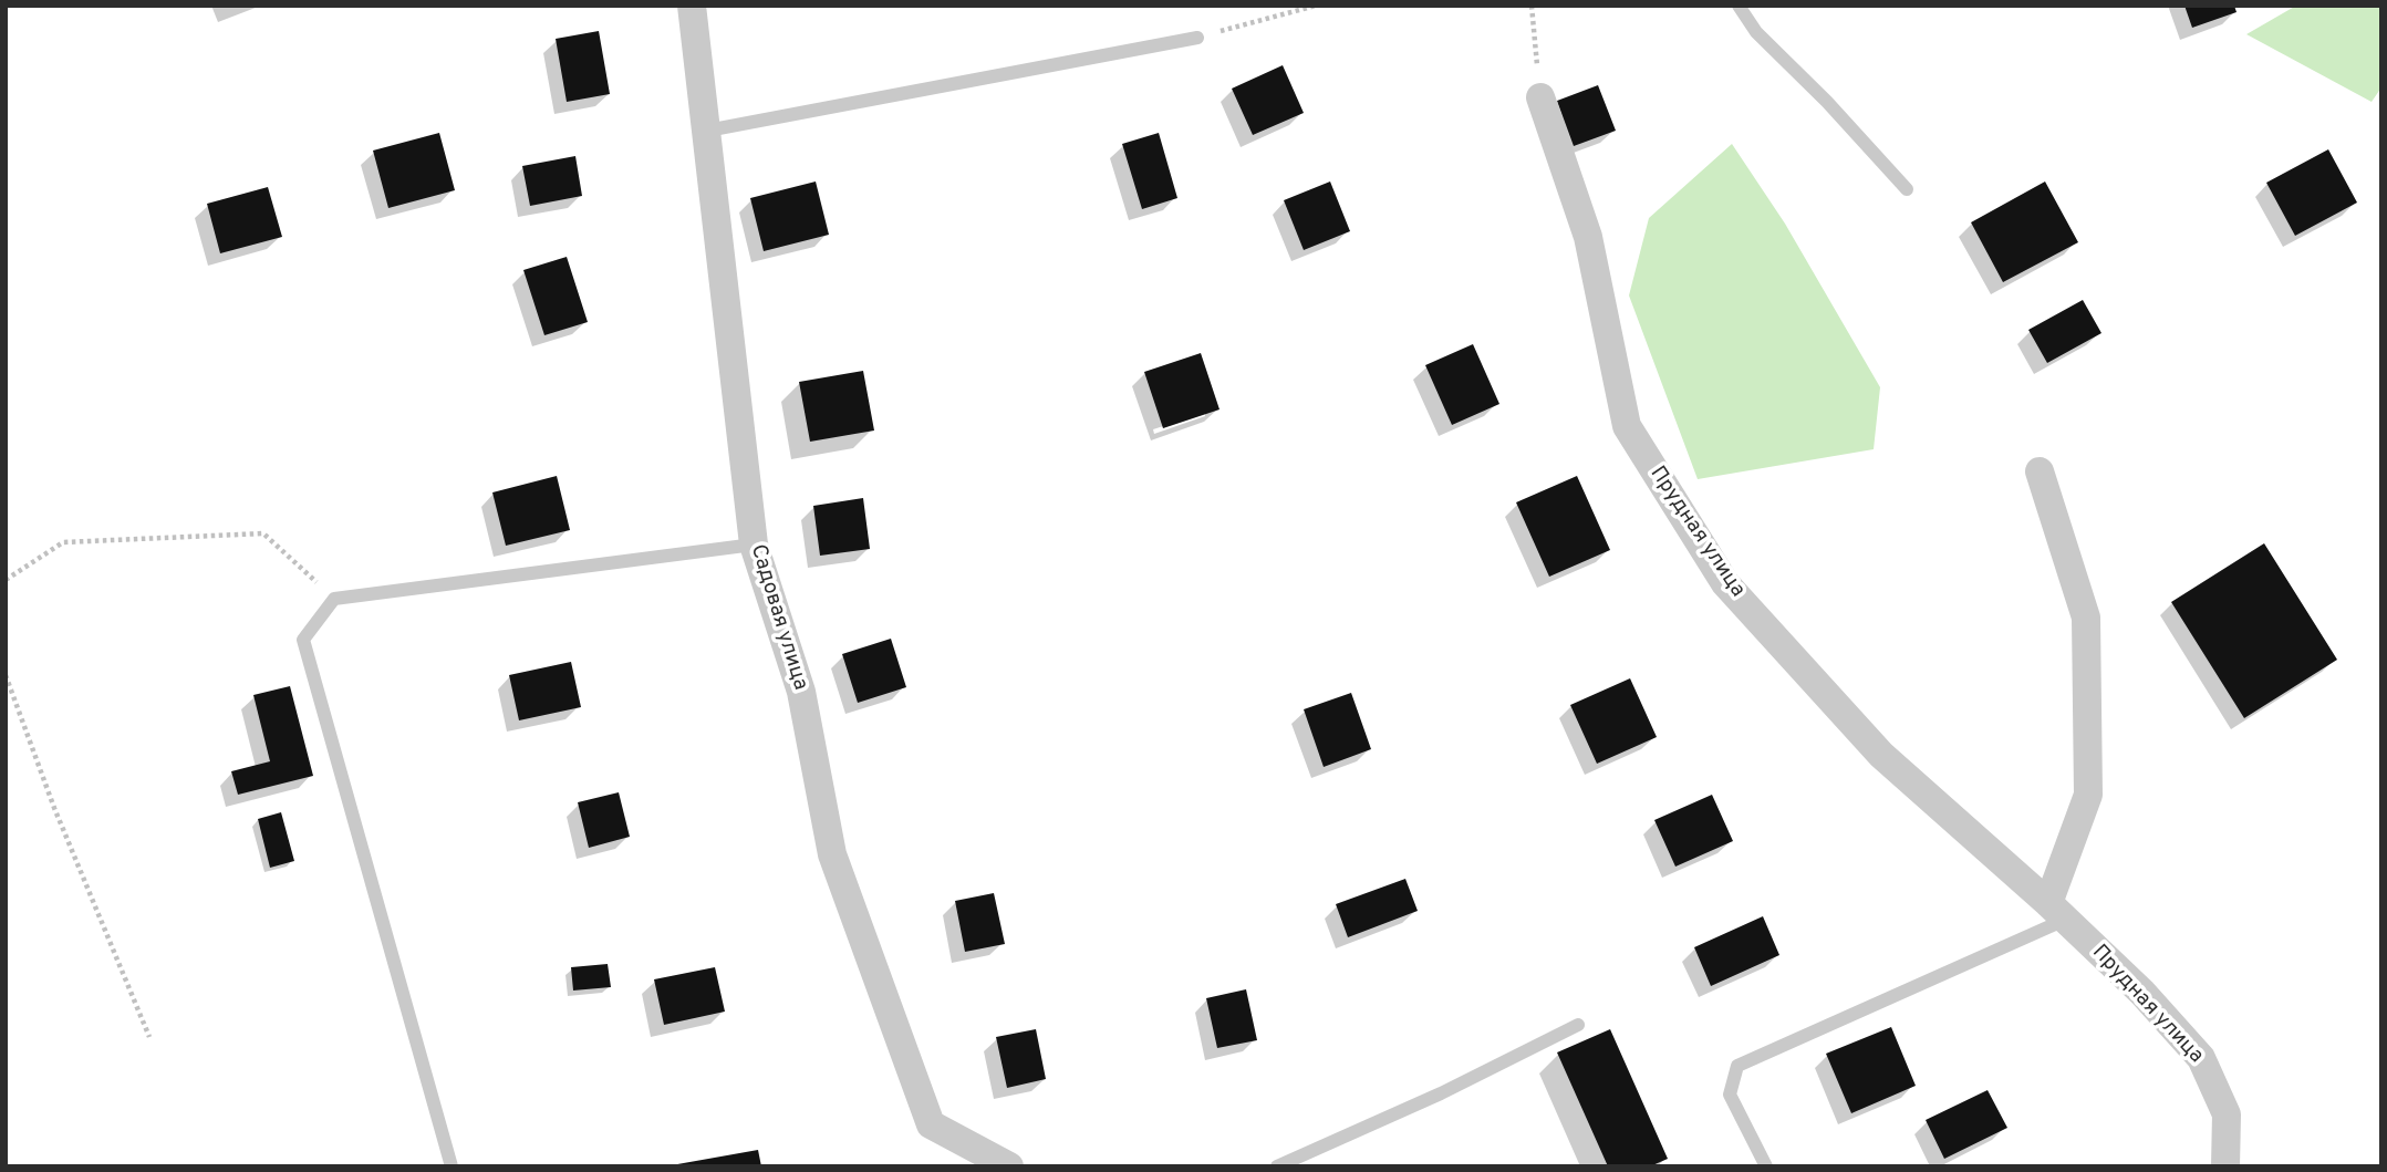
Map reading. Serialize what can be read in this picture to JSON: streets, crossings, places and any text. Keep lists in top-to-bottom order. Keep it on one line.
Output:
{"streets":{"street":["Прудная улица","Садовая улица"]}}
